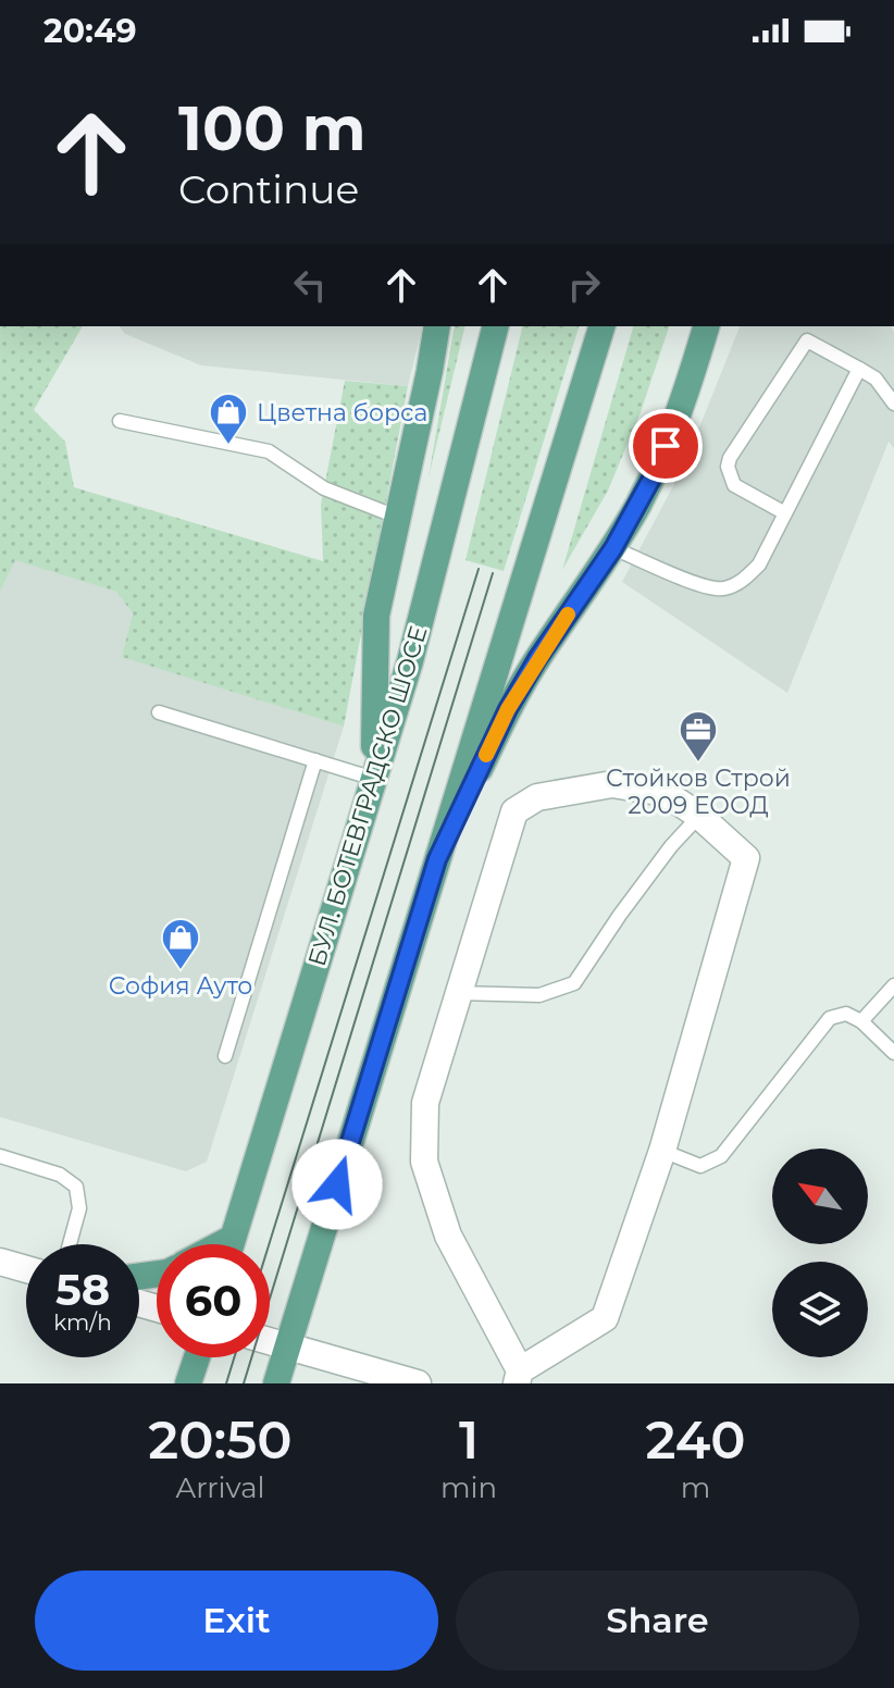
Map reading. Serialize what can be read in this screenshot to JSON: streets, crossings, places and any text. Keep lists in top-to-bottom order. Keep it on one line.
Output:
{"streets":{"main road":["БУЛ. БОТЕВГРАДСКО ШОСЕ"]},"places":{"shop":["Цветна борса","София Ауто"],"office":["Стойков Строй 2009 ЕООД"]},"north":"top left","page":{"status":"20:49","turn":["100 m","Continue"],"speed":"58 km/h","limit":"60","eta":["20:50","Arrival","1","min","240","m"],"buttons":["Exit","Share"]}}
